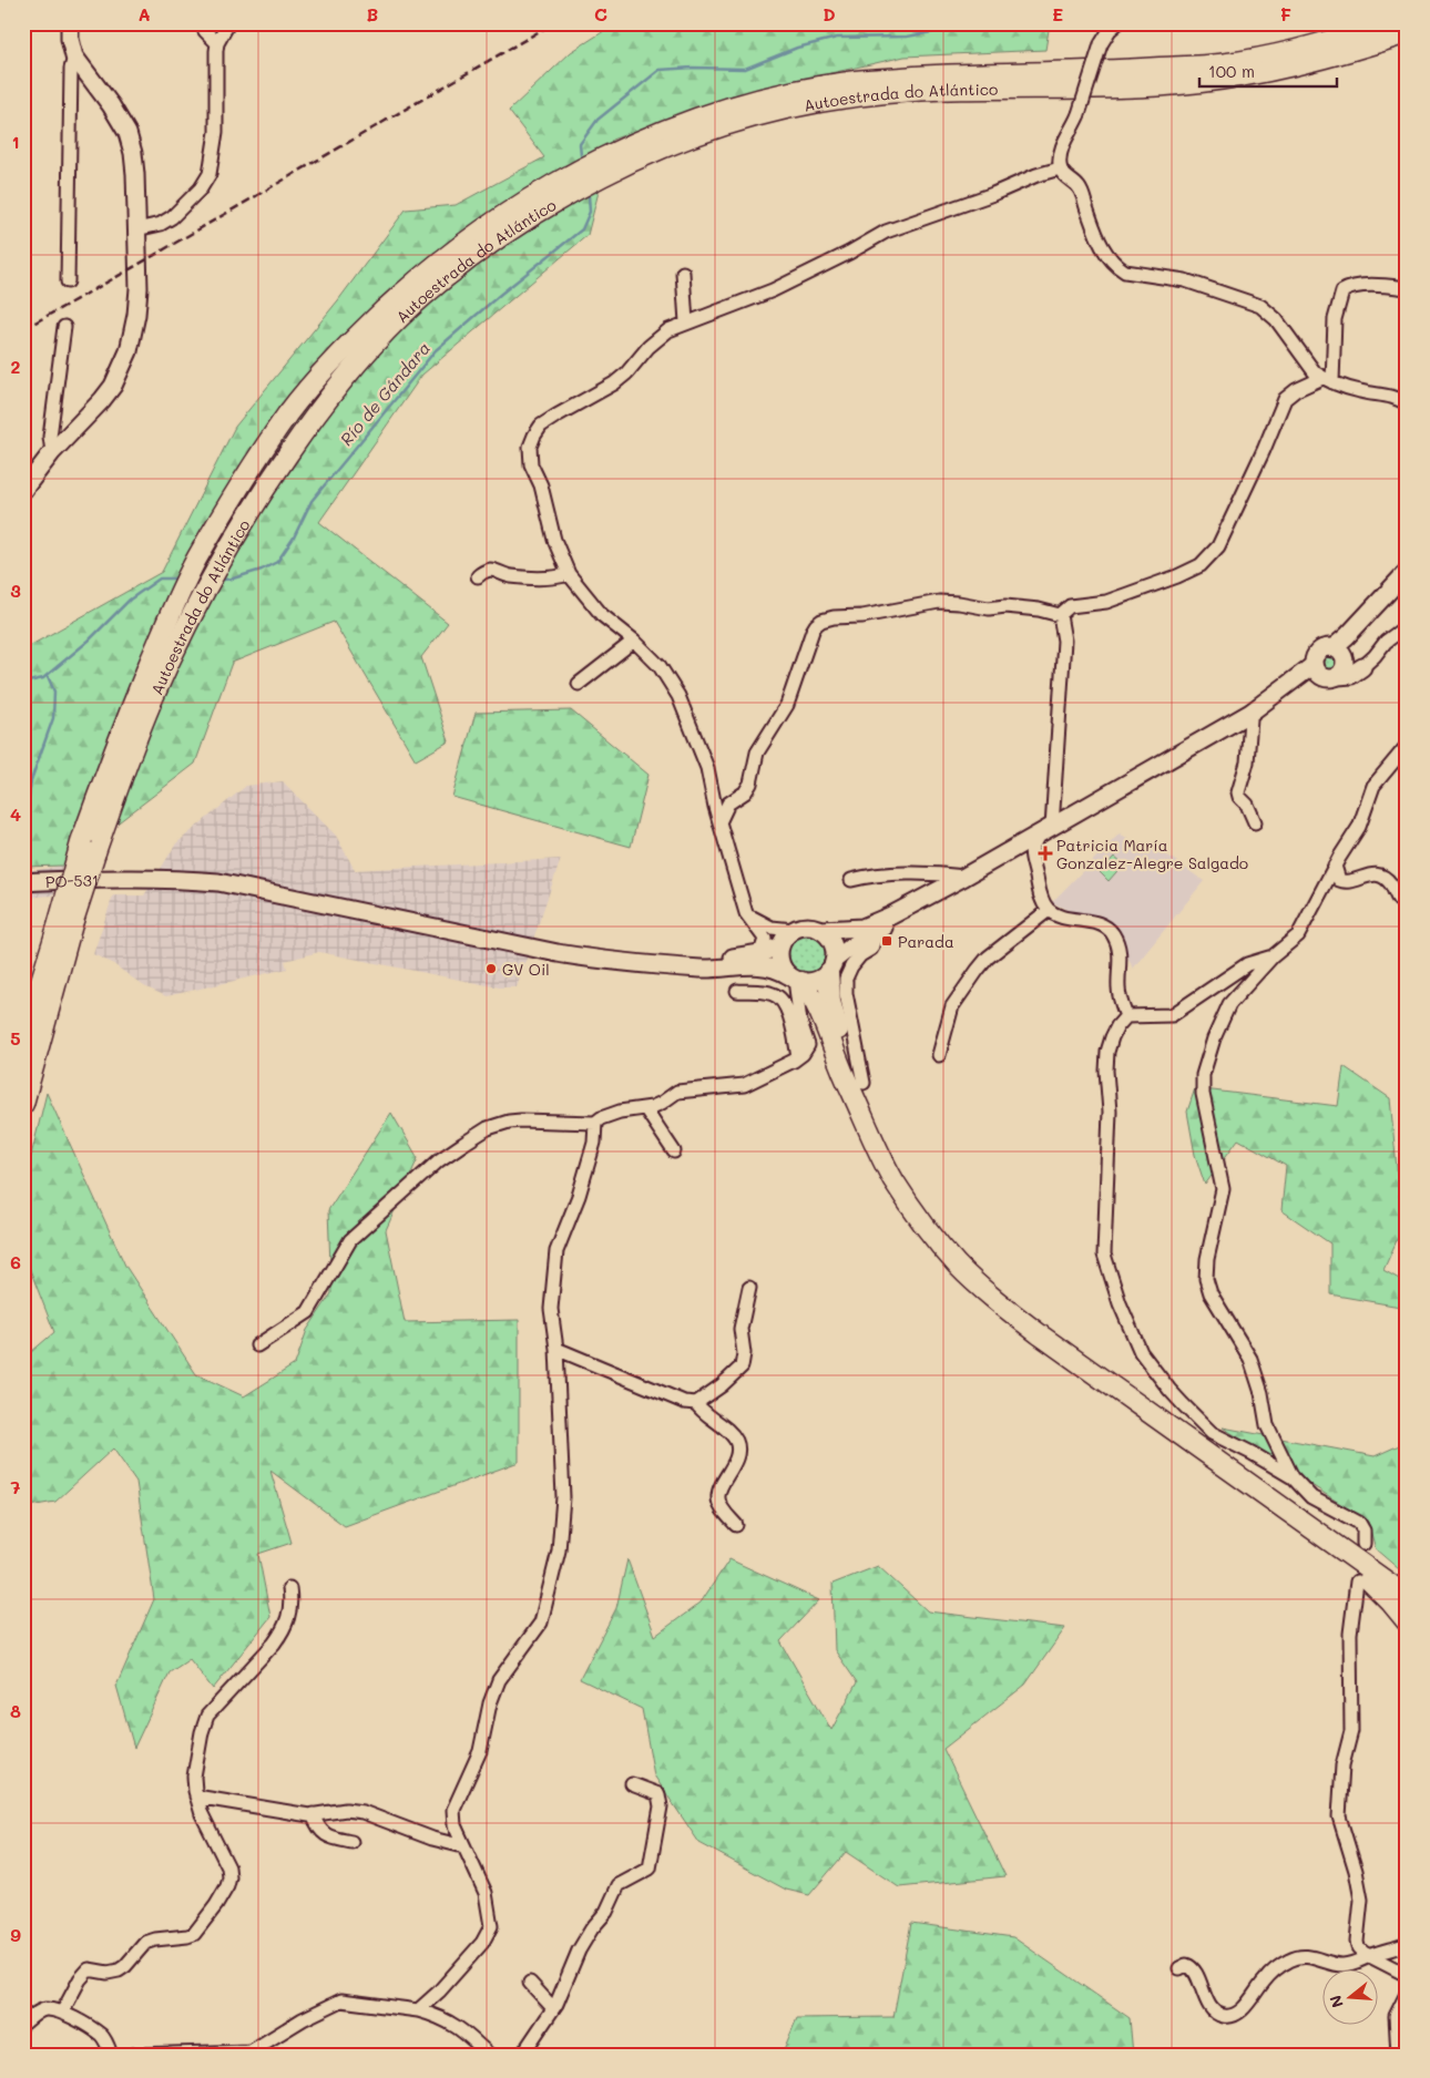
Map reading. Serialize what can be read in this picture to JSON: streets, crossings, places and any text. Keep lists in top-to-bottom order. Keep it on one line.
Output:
{"streets":{"highway":["Autoestrada do Atlántico"],"main road":["PO-531"]},"water":["Río de Gándara"],"places":{"health":["Patricia María Gonzalez-Alegre Salgado"],"transit":["Parada"],"other":["GV Oil"]},"scale_bar":"100 m","north":"left","grid":{"columns":["A","B","C","D","E","F"],"rows":["1","2","3","4","5","6","7","8","9"]}}
